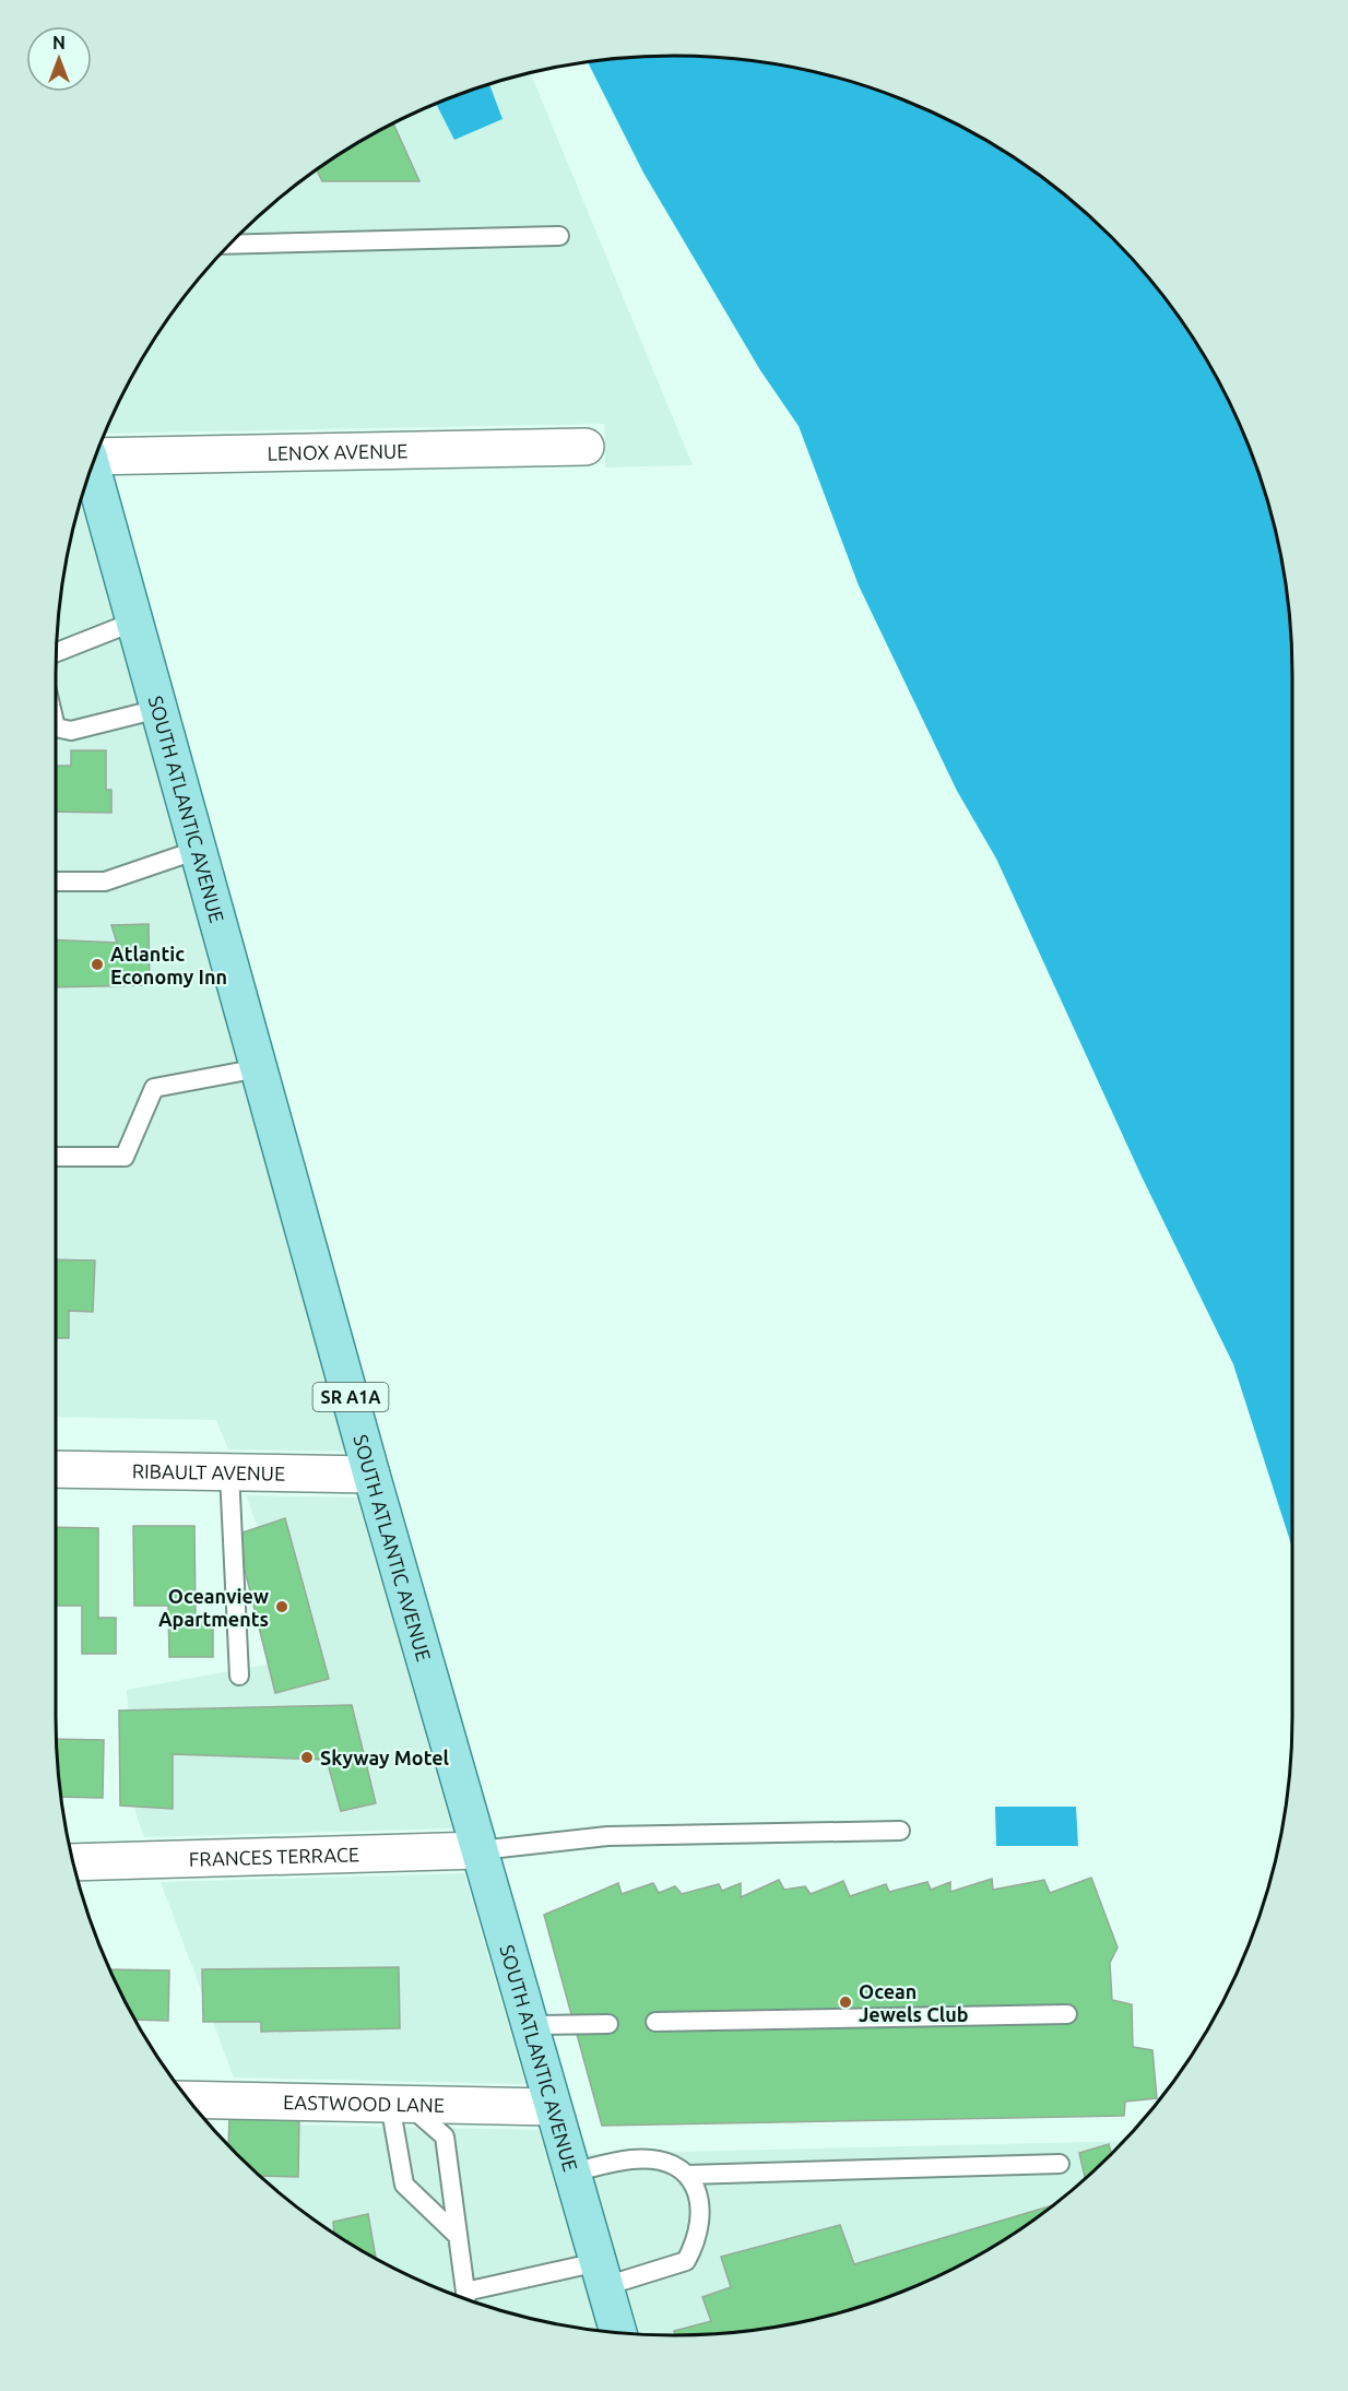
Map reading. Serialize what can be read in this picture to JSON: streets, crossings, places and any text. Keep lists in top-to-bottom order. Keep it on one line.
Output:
{"streets":{"main road":["SOUTH ATLANTIC AVENUE","SR A1A"],"street":["LENOX AVENUE","RIBAULT AVENUE","FRANCES TERRACE","EASTWOOD LANE"]},"crossings":[["SOUTH ATLANTIC AVENUE","RIBAULT AVENUE"],["SOUTH ATLANTIC AVENUE","FRANCES TERRACE"],["SOUTH ATLANTIC AVENUE","EASTWOOD LANE"]],"places":["Atlantic Economy Inn","Oceanview Apartments","Skyway Motel","Ocean Jewels Club"],"north":"top"}
